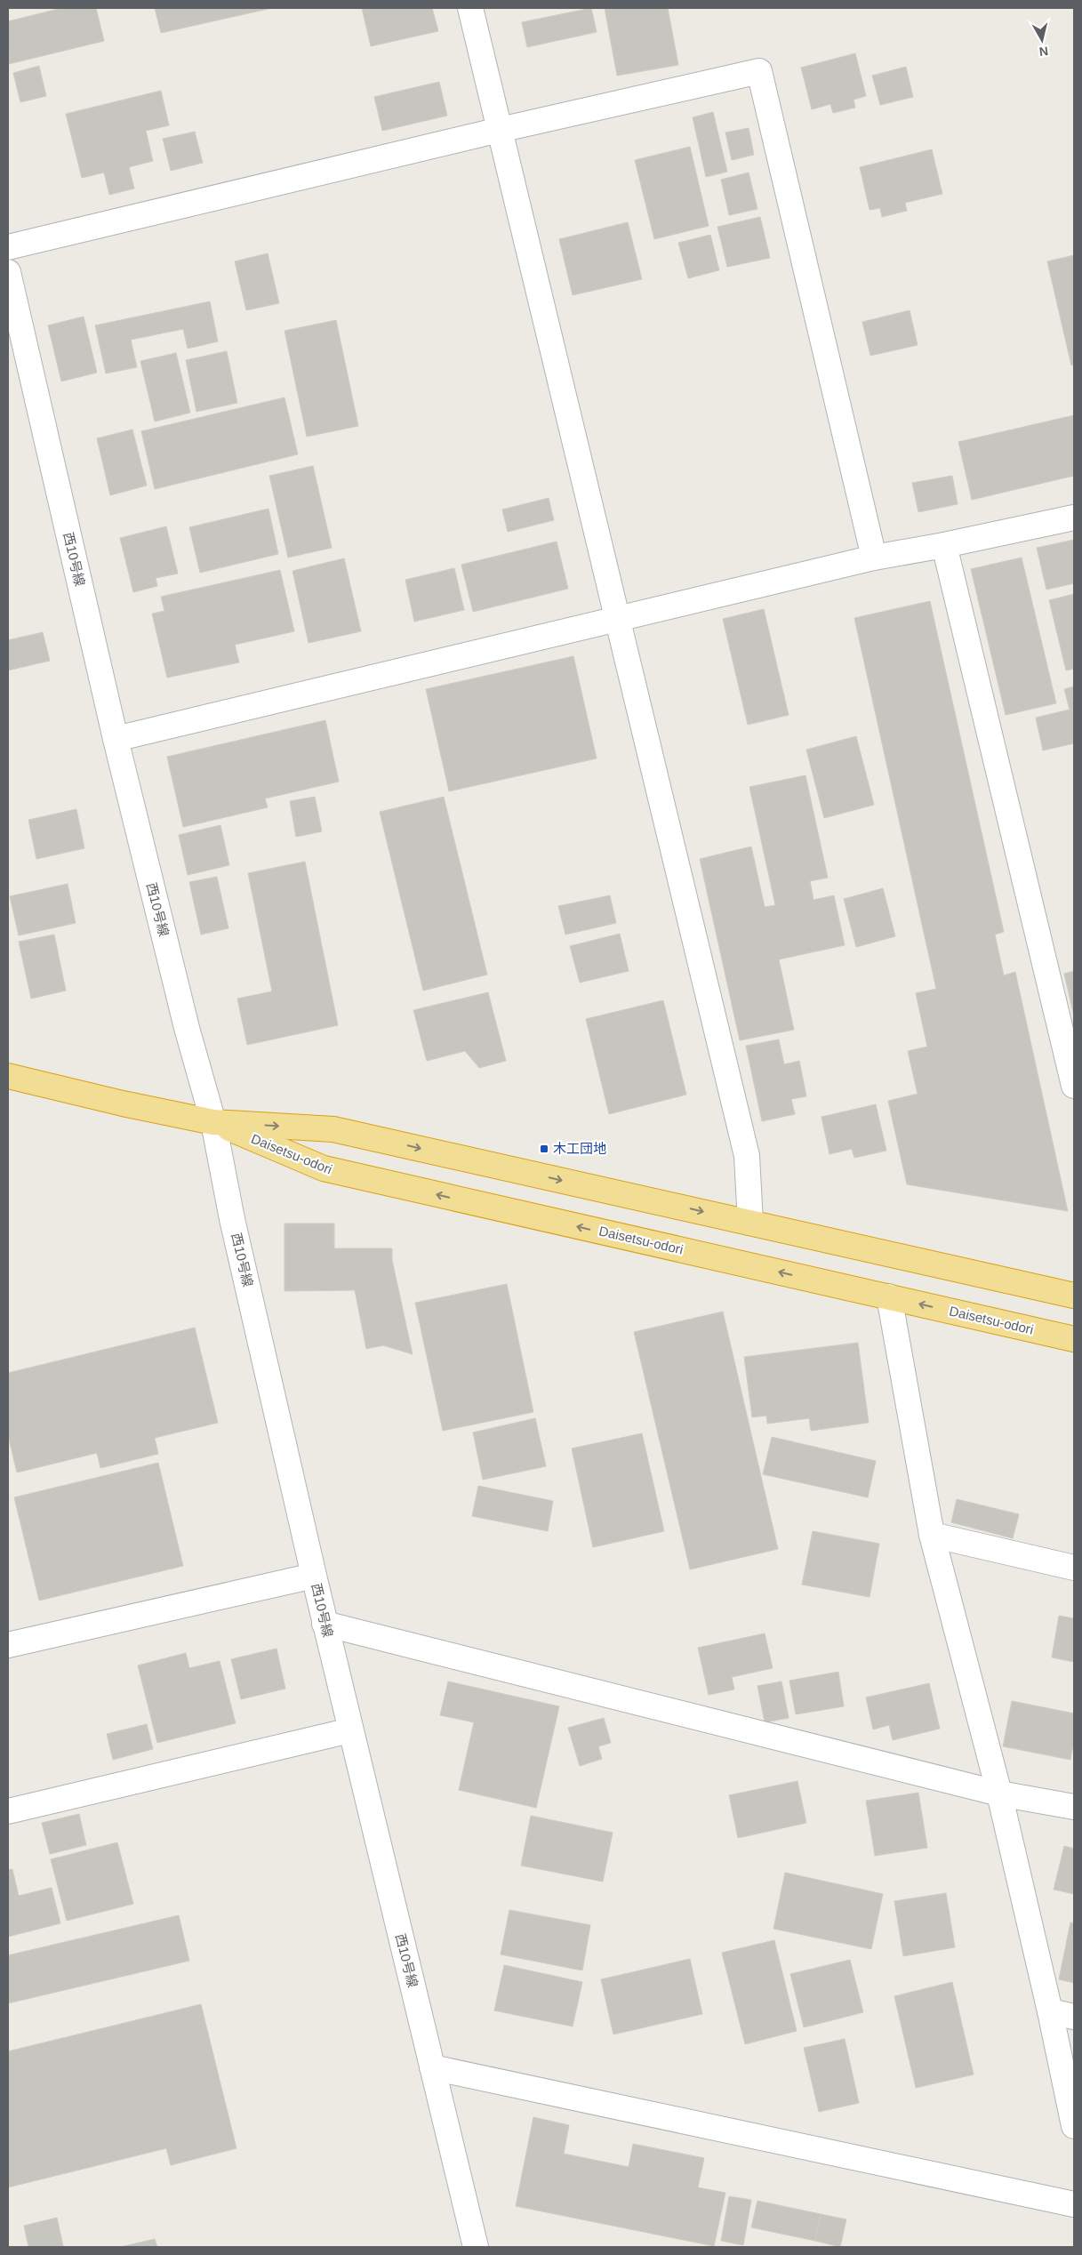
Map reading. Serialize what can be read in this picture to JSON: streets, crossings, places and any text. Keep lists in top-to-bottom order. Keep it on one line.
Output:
{"streets":{"highway":["Daisetsu-odori"],"street":["西10号線"]},"crossings":[["西10号線","Daisetsu-odori"]],"places":{"transit":["木工団地"]},"north":"bottom"}
